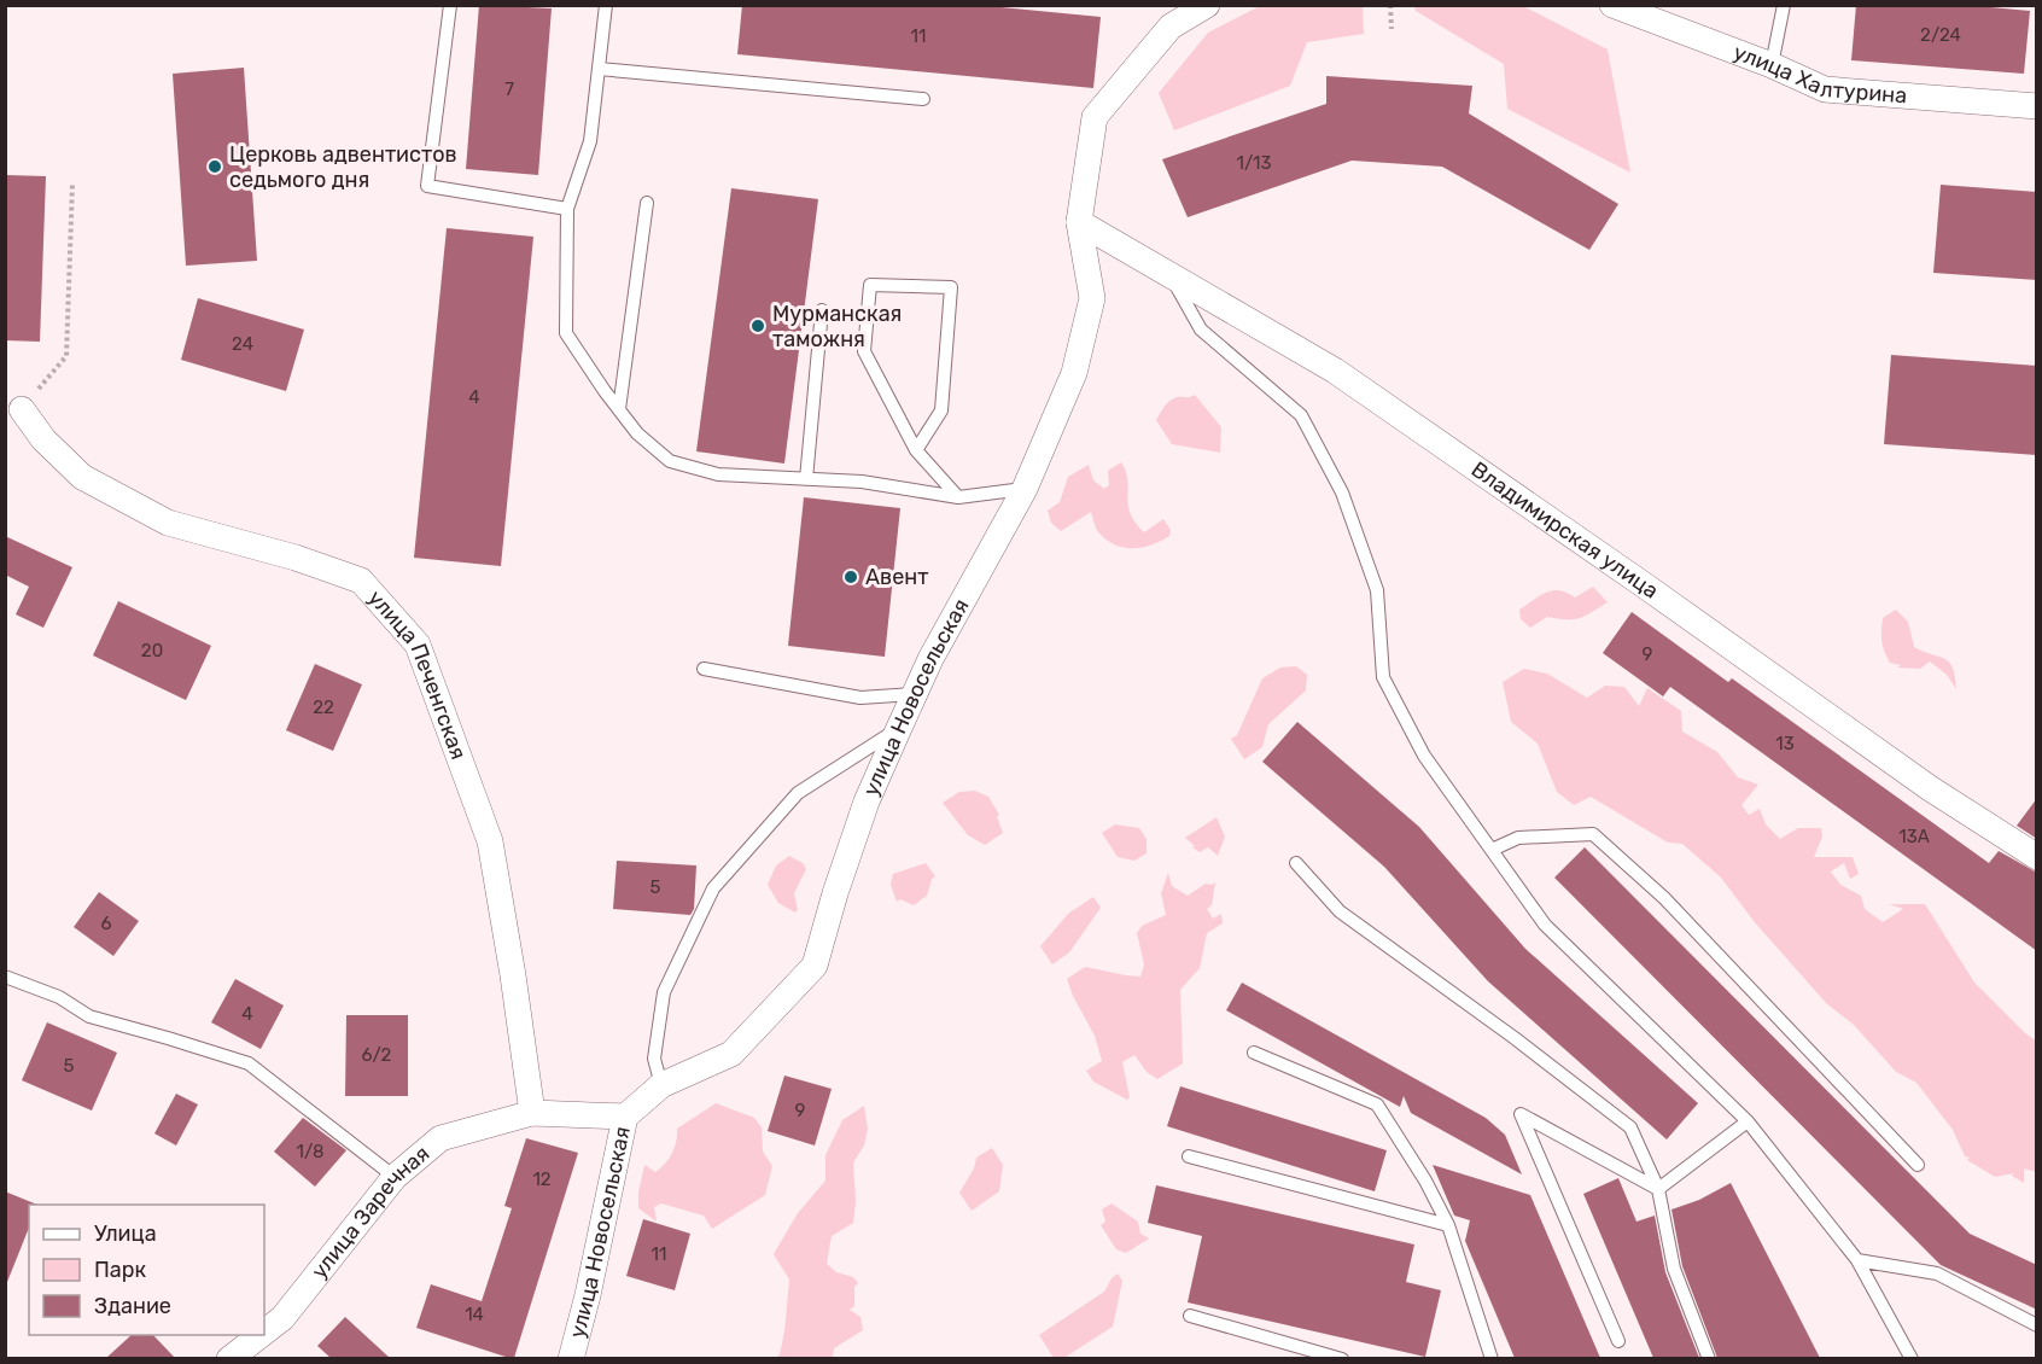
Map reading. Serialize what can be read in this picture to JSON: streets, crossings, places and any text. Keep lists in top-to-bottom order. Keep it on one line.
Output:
{"streets":{"street":["улица Халтурина","Владимирская улица","улица Печенгская","улица Новосельская","улица Заречная"]},"crossings":[["Владимирская улица","улица Новосельская"],["улица Печенгская","улица Заречная"],["улица Новосельская","улица Заречная"]],"places":["Церковь адвентистов седьмого дня","Мурманская таможня","Авент"],"house_numbers":["2/24","11","7","1/13","24","4","20","9","22","13","13А","5","6","4","6/2","5","9","1/8","12","11","14"],"legend":["Улица","Парк","Здание"]}
